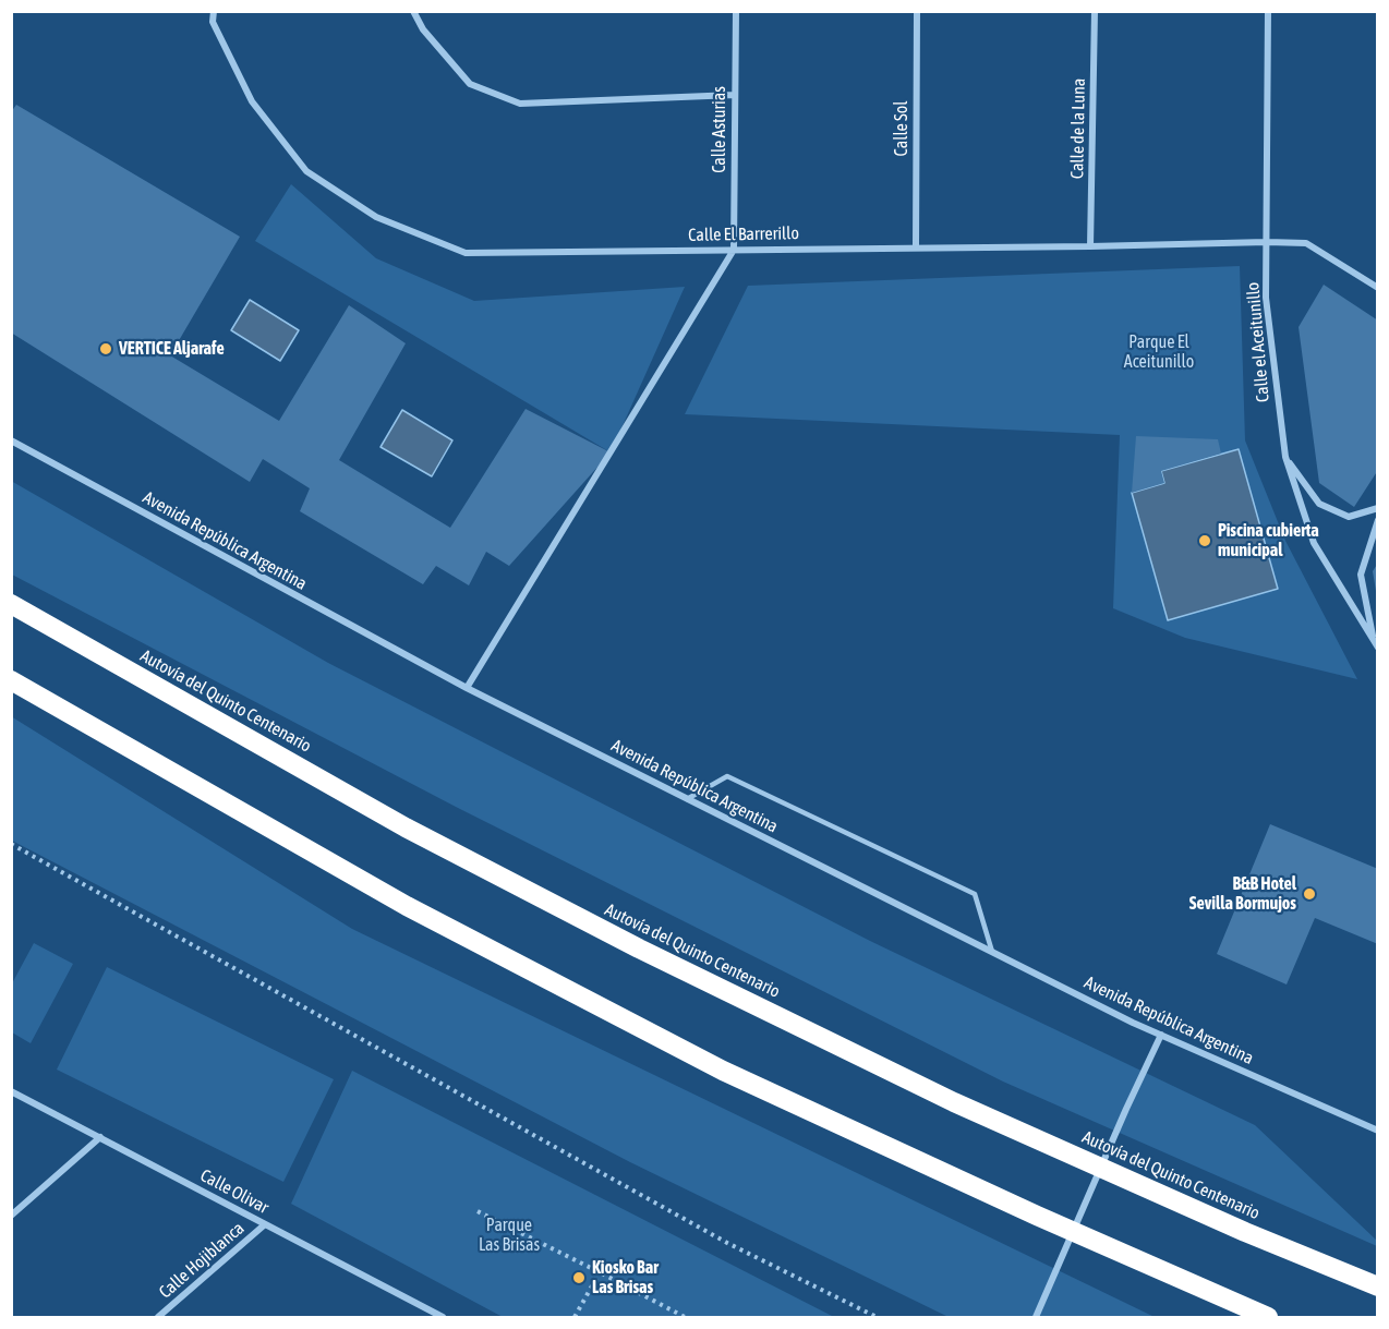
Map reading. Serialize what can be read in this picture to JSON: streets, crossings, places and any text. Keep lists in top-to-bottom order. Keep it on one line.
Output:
{"streets":{"highway":["Autovía del Quinto Centenario"],"street":["Calle Sol","Calle de la Luna","Calle Asturias","Calle El Barrerillo","Calle el Aceitunillo","Avenida República Argentina","Calle Olivar","Calle Hojiblanca"]},"crossings":[["Calle Sol","Calle El Barrerillo"],["Calle de la Luna","Calle El Barrerillo"],["Calle Asturias","Calle El Barrerillo"],["Calle El Barrerillo","Calle el Aceitunillo"],["Calle Olivar","Calle Hojiblanca"]],"parks":["Parque El Aceitunillo","Parque Las Brisas"],"places":["VERTICE Aljarafe","Piscina cubierta municipal","B&B Hotel Sevilla Bormujos","Kiosko Bar Las Brisas"]}
